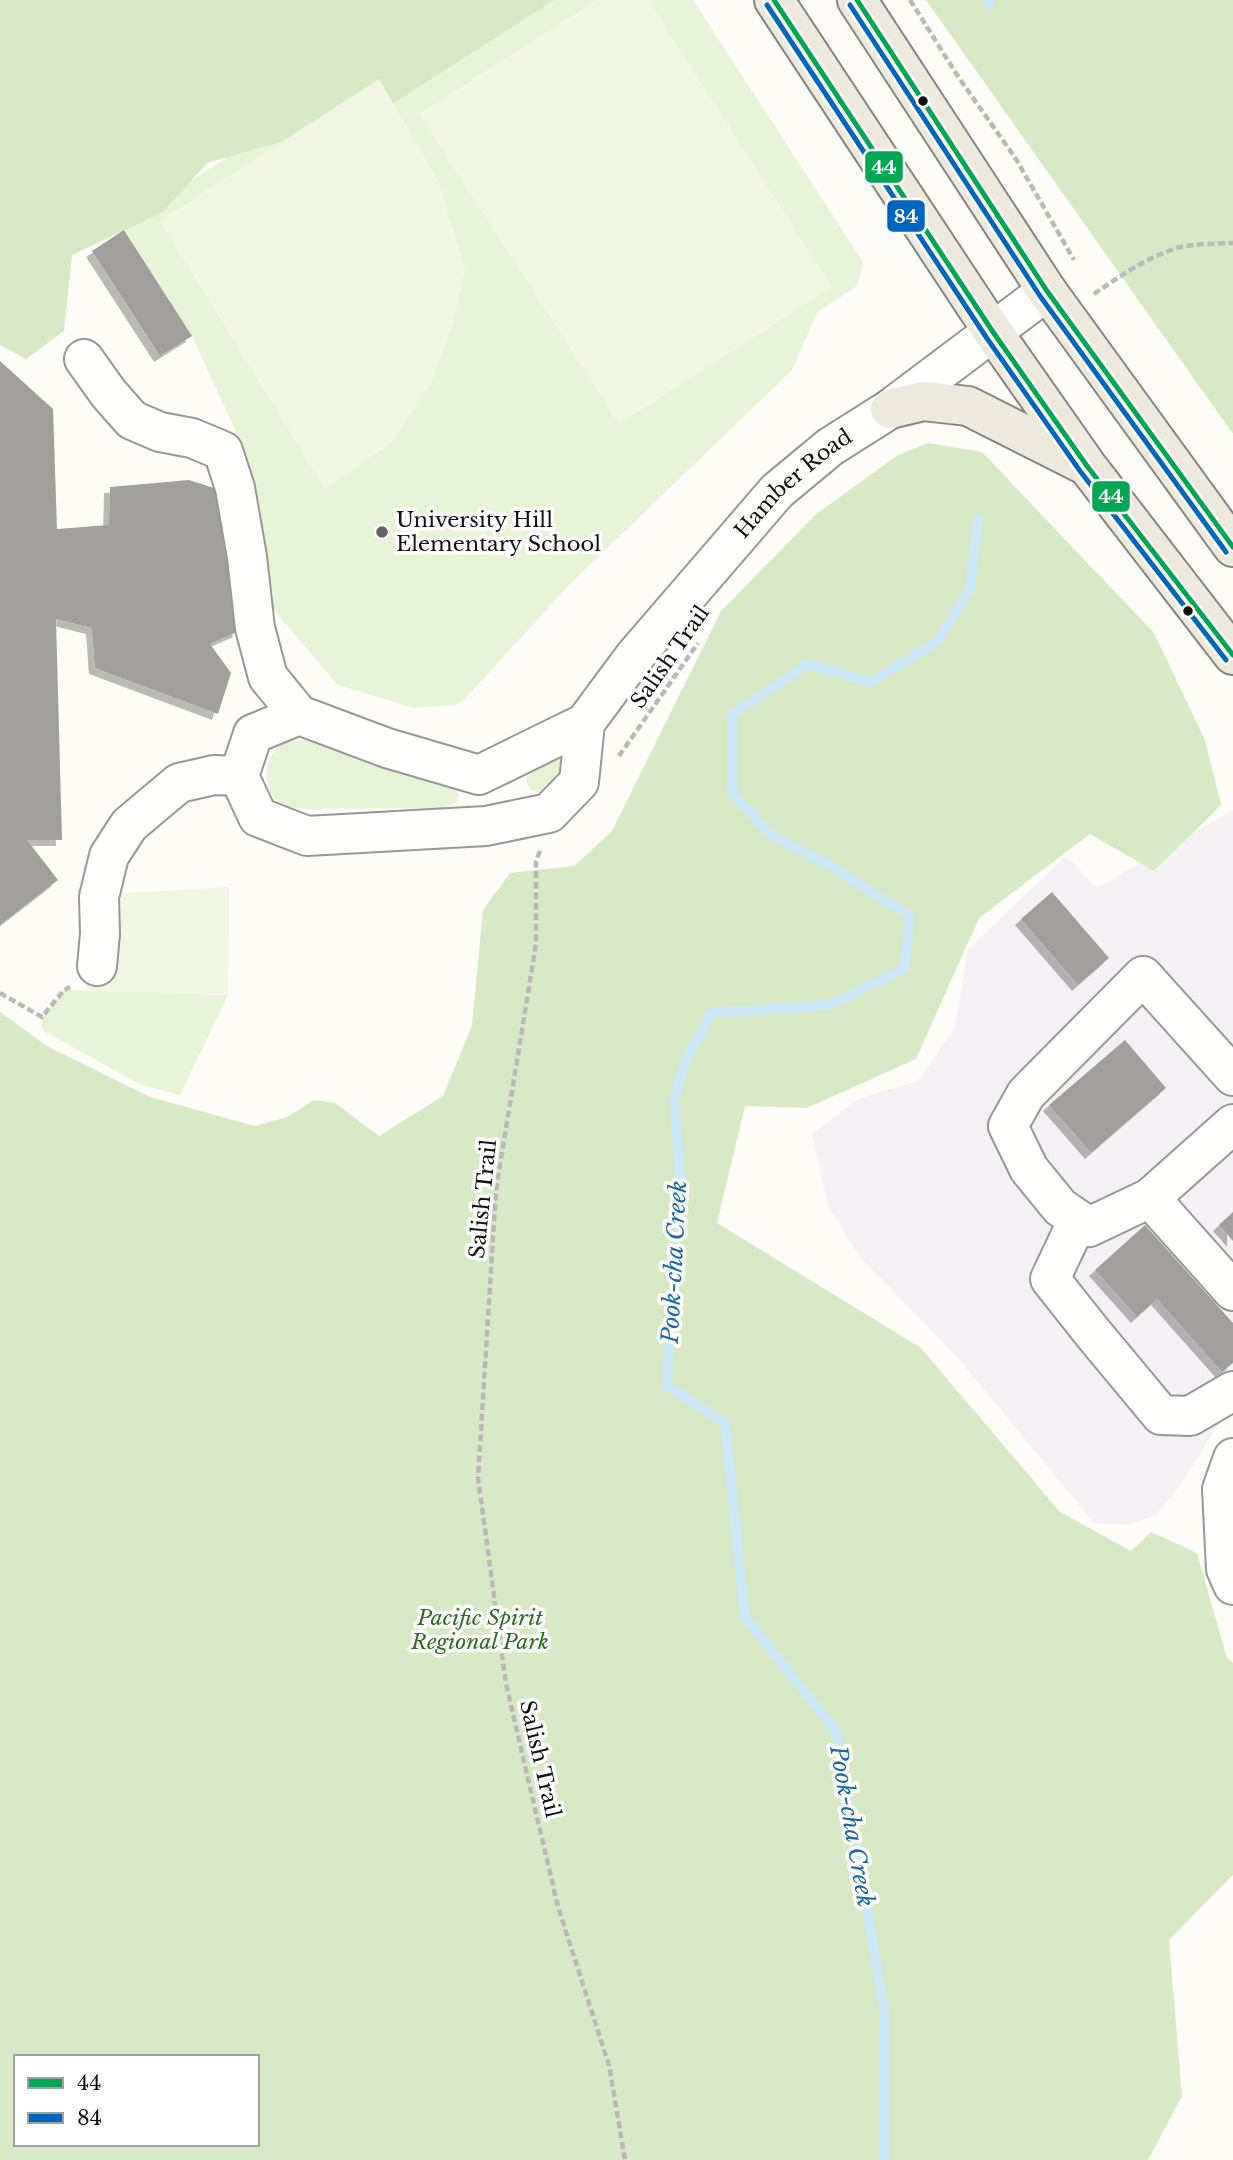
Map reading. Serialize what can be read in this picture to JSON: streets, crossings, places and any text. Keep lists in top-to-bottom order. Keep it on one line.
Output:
{"streets":{"street":["Hamber Road"],"path":["Salish Trail"]},"water":["Pook-cha Creek"],"parks":["Pacific Spirit Regional Park"],"places":["University Hill Elementary School"],"lines":["transit line 44","transit line 84"],"legend":["44","84"]}
